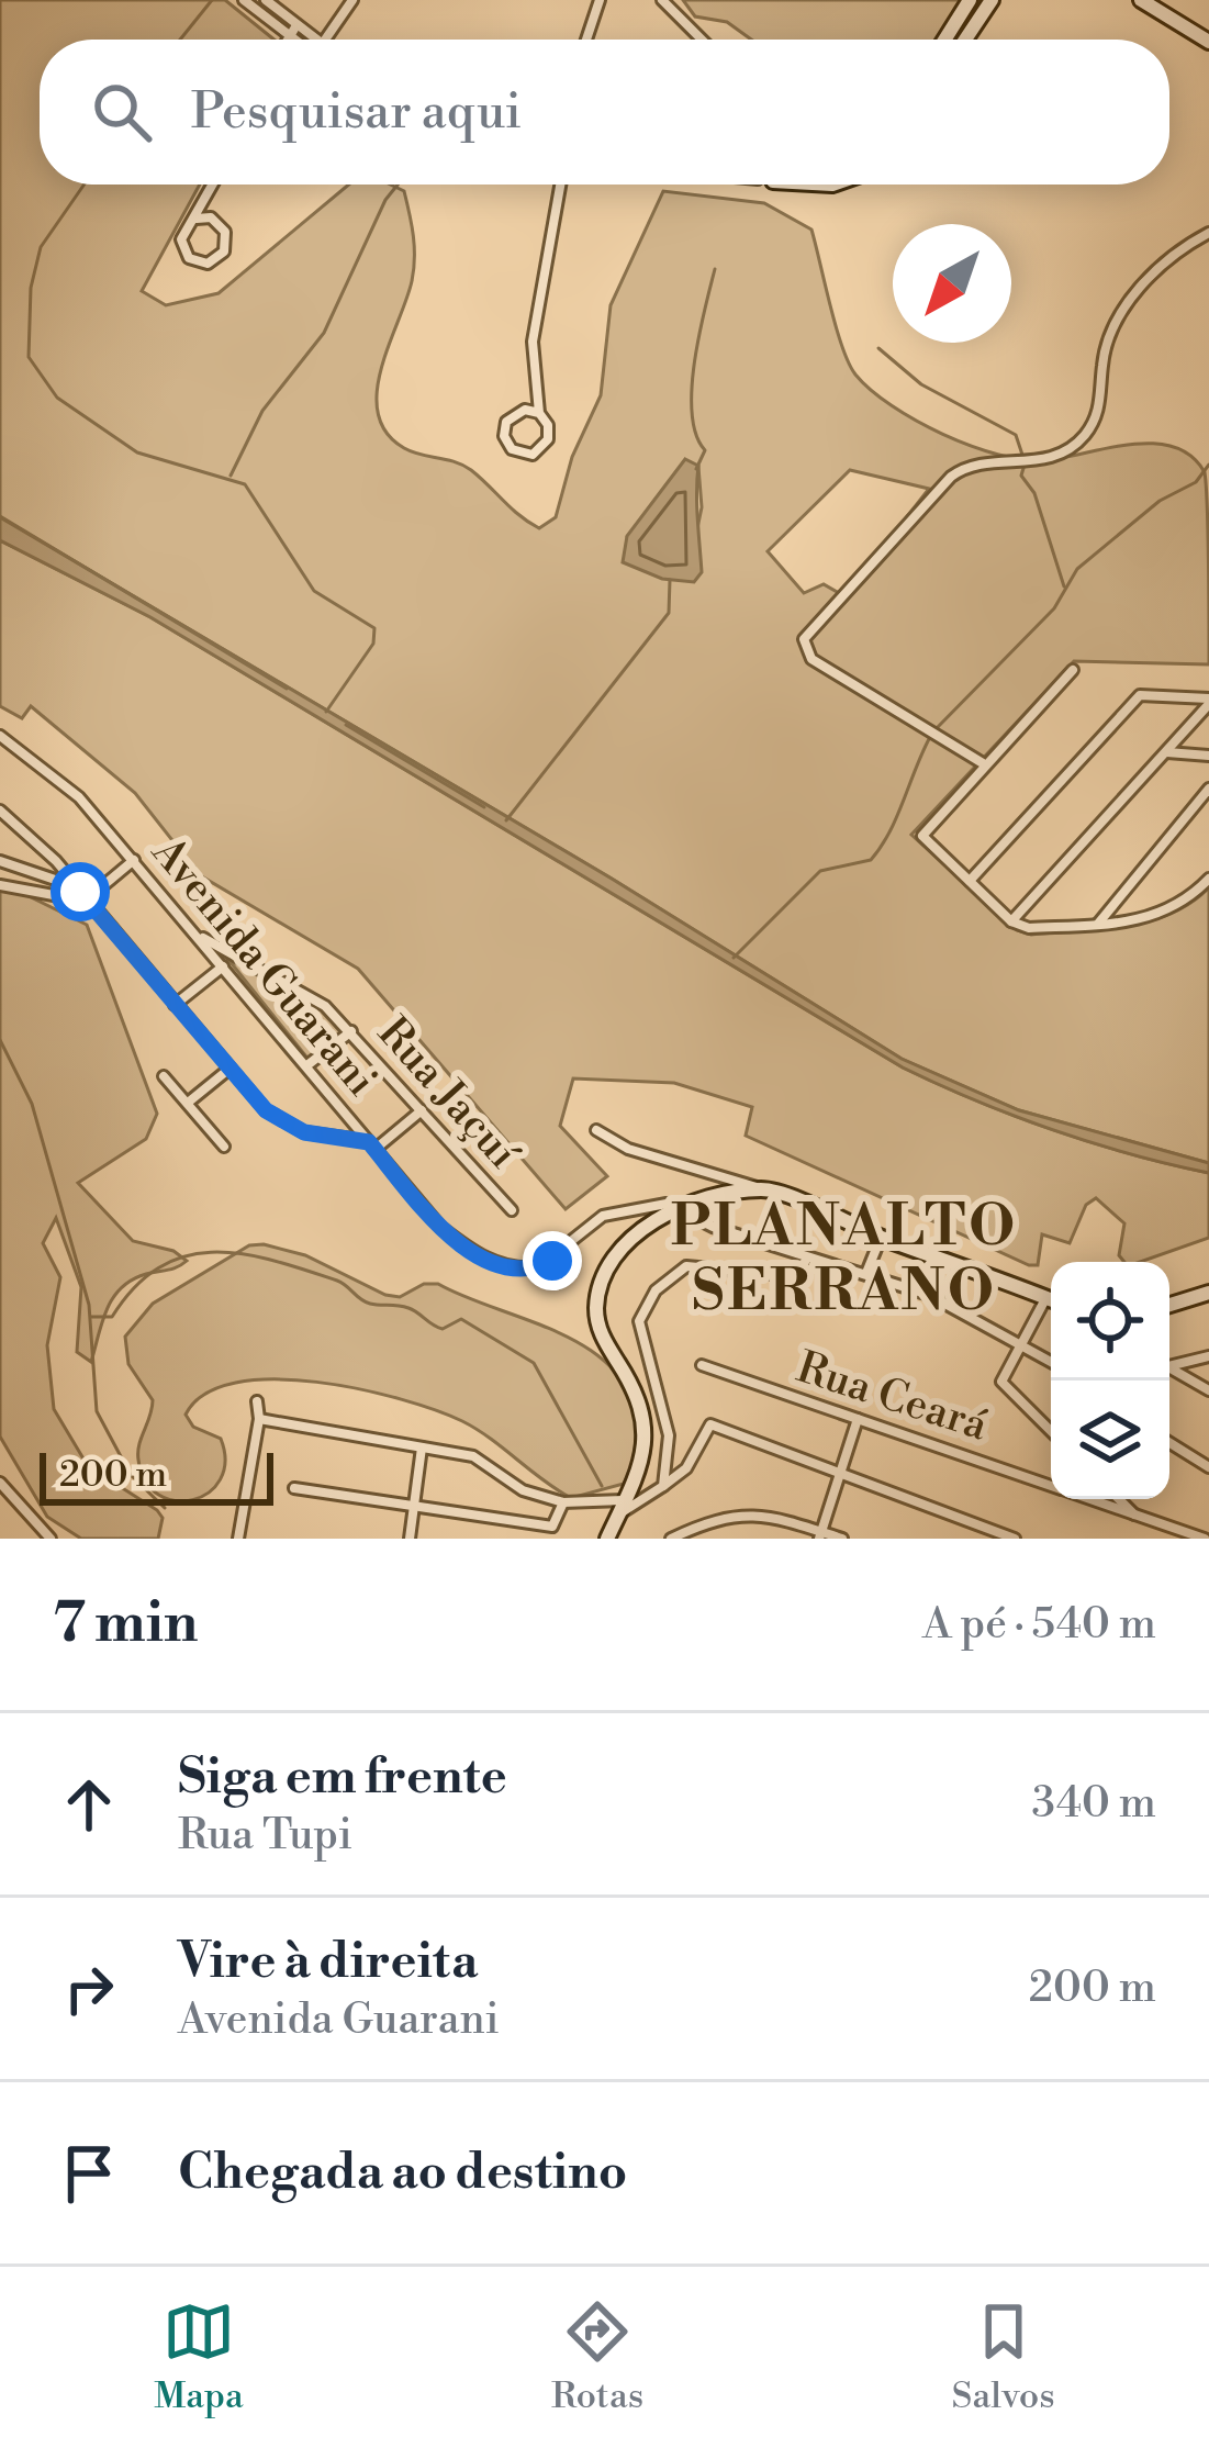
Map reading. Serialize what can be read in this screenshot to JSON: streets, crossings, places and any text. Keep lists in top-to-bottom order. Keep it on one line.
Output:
{"streets":{"street":["Avenida Guarani","Rua Jaçuí","Rua Ceará"]},"crossings":[["Avenida Guarani","Rua Jaçuí"]],"districts":["PLANALTO SERRANO"],"scale_bar":"200 m","north":"bottom left","page":{"search":"Pesquisar aqui","scale":"200 m","heading":["7 min","A pé · 540 m"],"list":[["Siga em frente","Rua Tupi","340 m"],["Vire à direita","Avenida Guarani","200 m"],"Chegada ao destino"],"nav":["Mapa","Rotas","Salvos"]}}
